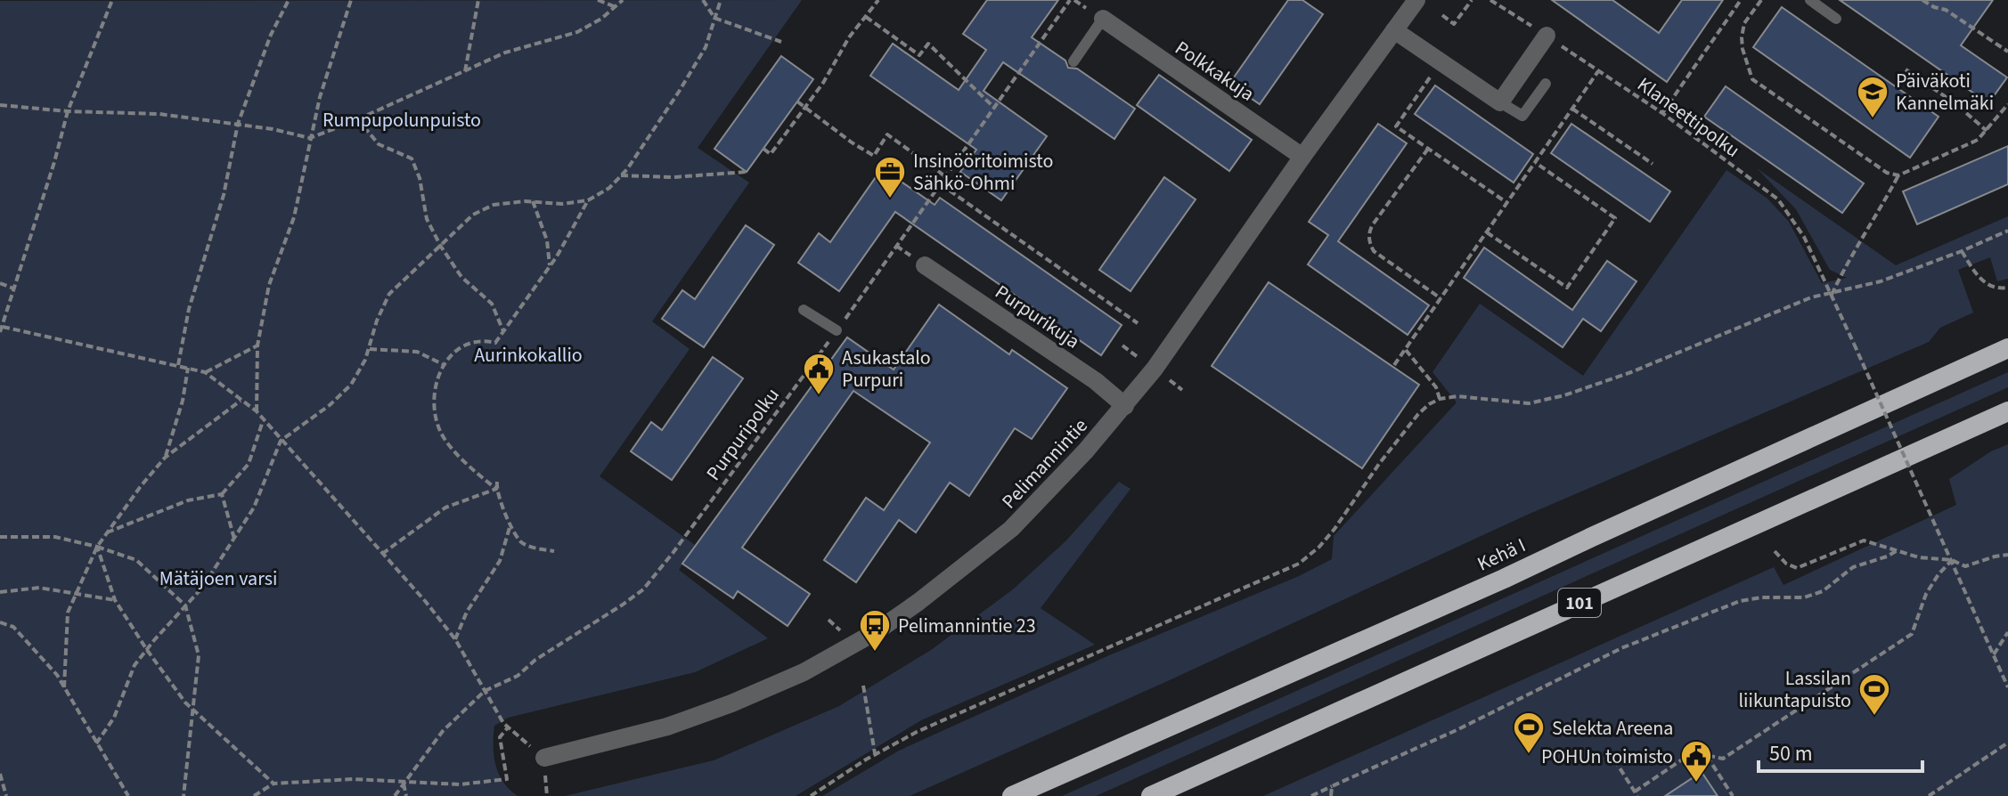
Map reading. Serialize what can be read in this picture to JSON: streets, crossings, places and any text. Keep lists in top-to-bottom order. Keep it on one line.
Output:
{"streets":{"highway":["Kehä I","101"],"street":["Polkkakuja","Purpurikuja","Pelimannintie"],"path":["Klaneettipolku","Purpuripolku"]},"crossings":[["Polkkakuja","Pelimannintie"],["Purpurikuja","Pelimannintie"]],"parks":["Rumpupolunpuisto","Aurinkokallio","Mätäjoen varsi"],"places":{"school or university":["Päiväkoti Kannelmäki"],"office":["Insinööritoimisto Sähkö-Ohmi"],"public building":["Asukastalo Purpuri","POHUn toimisto"],"bus stop":["Pelimannintie 23"],"sports":["Lassilan liikuntapuisto","Selekta Areena"]},"scale_bar":"50 m"}
